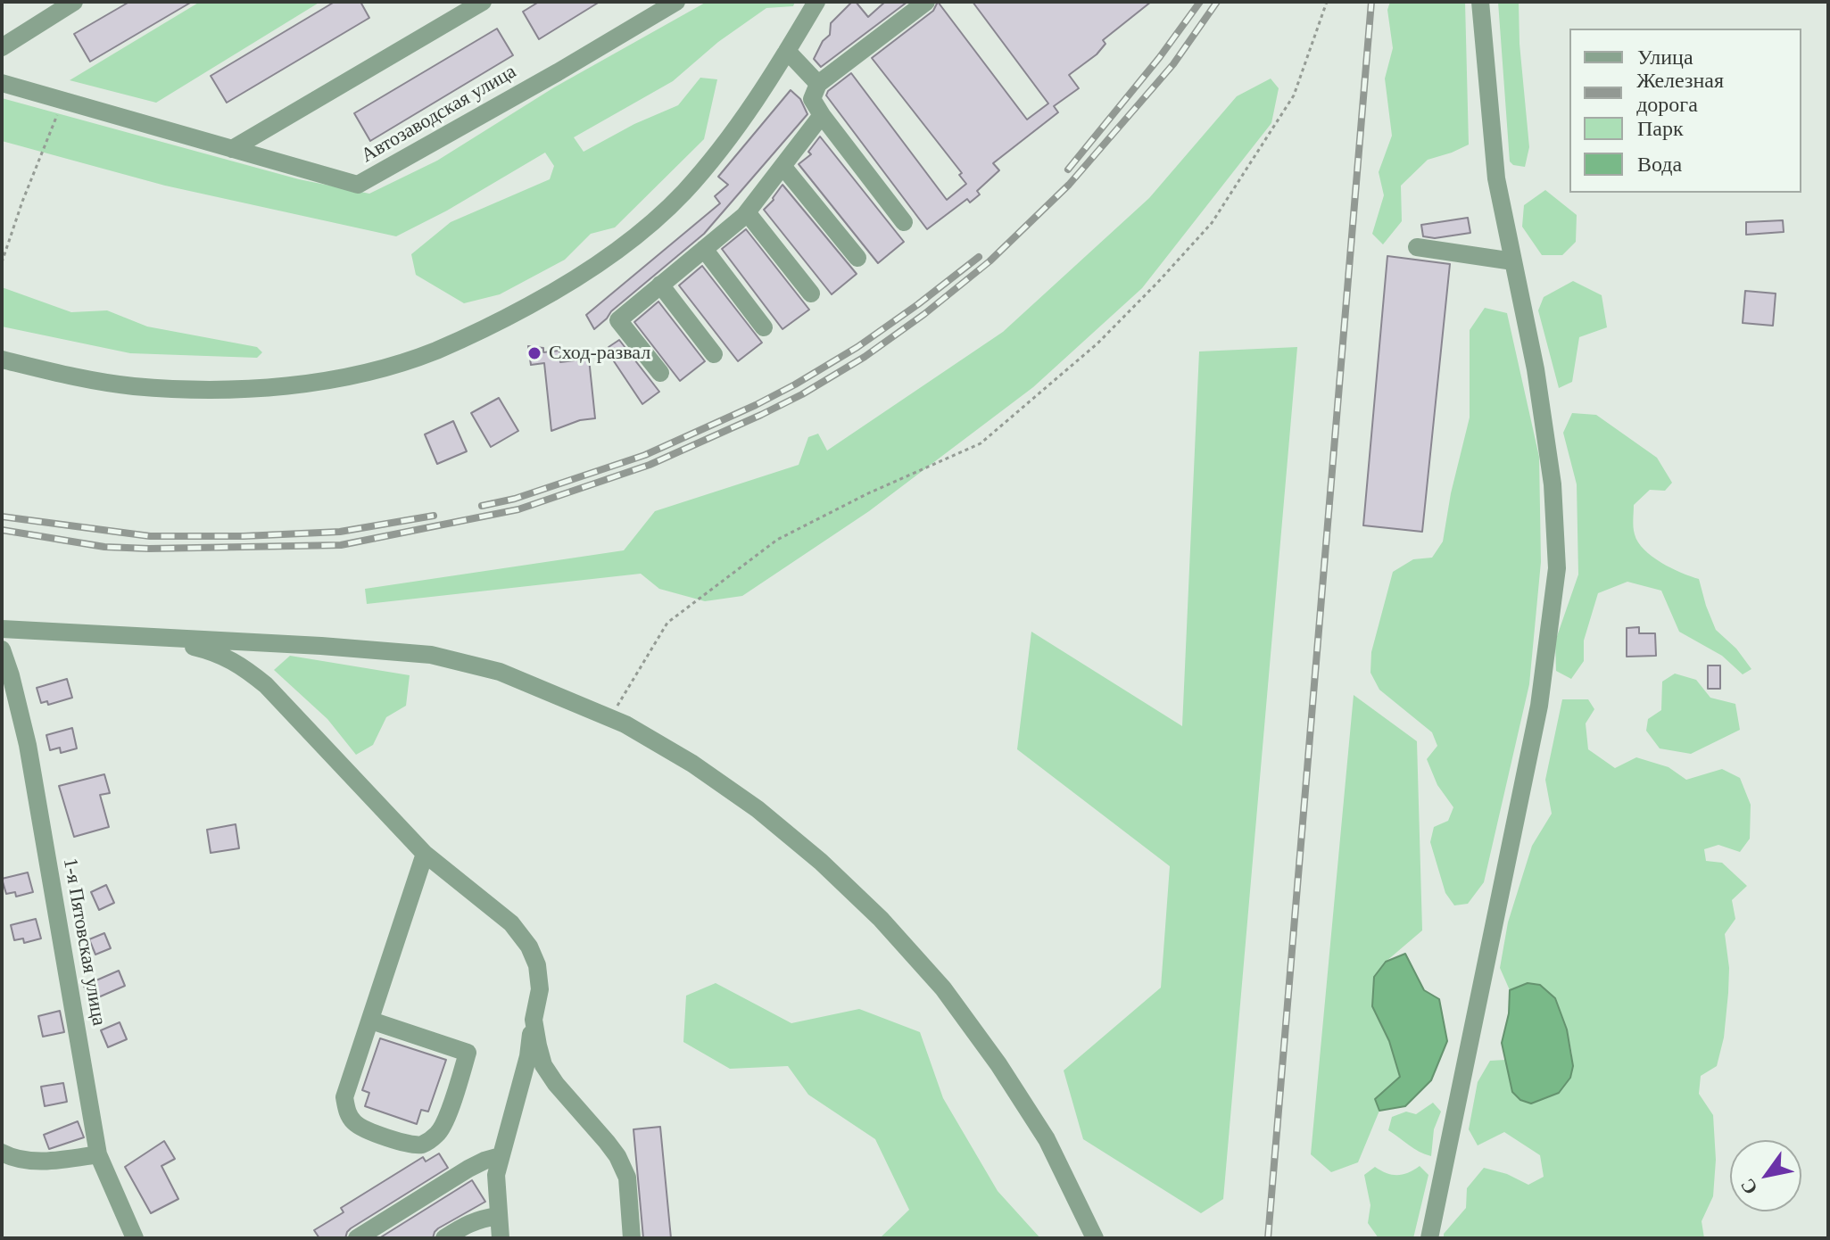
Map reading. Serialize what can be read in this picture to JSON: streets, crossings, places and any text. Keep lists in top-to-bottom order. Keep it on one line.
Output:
{"streets":{"street":["Автозаводская улица","1-я Пятовская улица"]},"places":["Сход-развал"],"legend":["Улица","Железная дорога","Парк","Вода"],"north":"bottom left"}
